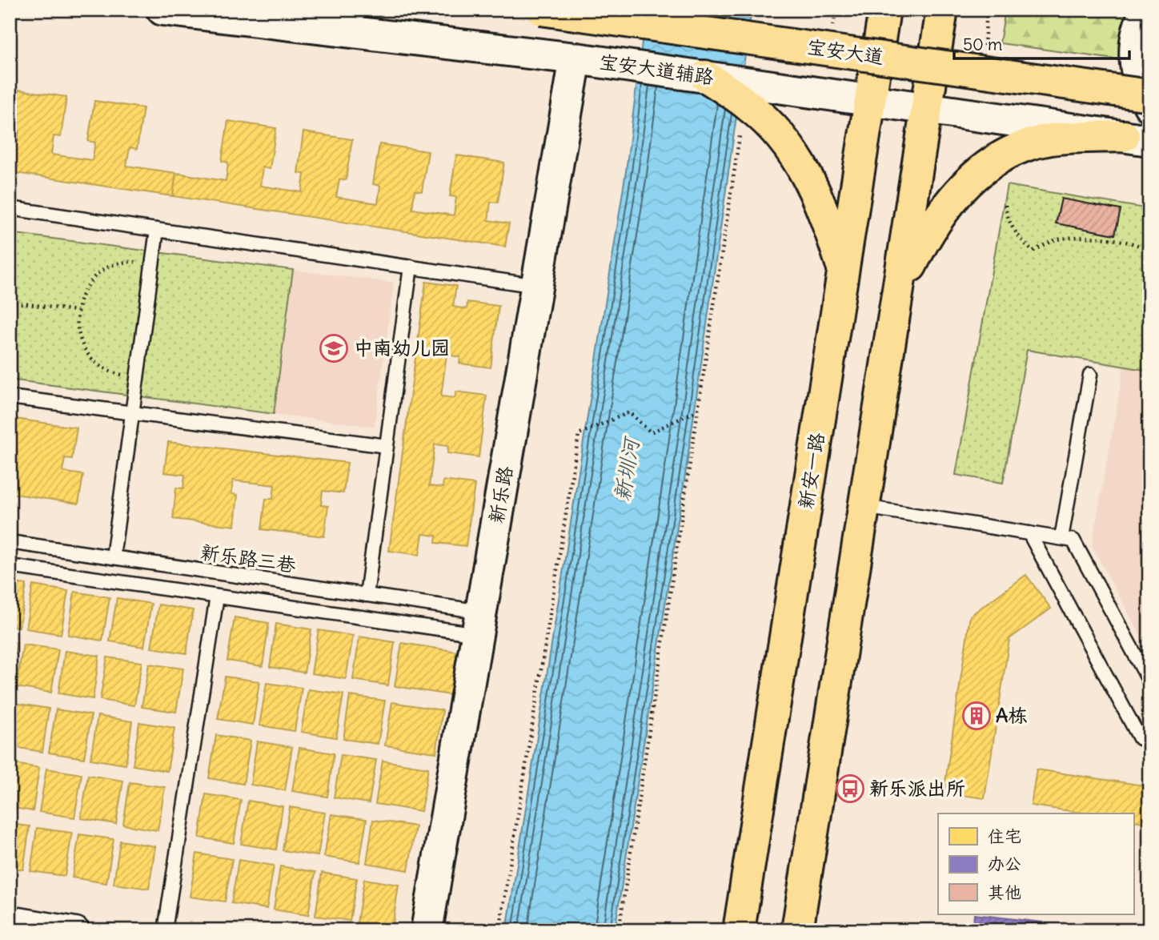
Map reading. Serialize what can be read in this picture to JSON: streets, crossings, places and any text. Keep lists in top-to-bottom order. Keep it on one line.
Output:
{"streets":{"main road":["宝安大道","宝安大道辅路","新安一路","新乐路"],"lane":["新乐路三巷"]},"crossings":[["宝安大道辅路","新安一路"],["宝安大道辅路","新乐路"],["新乐路","新乐路三巷"]],"water":["新圳河"],"places":{"school or university":["中南幼儿园"],"building":["A栋"],"bus stop":["新乐派出所"]},"legend":["住宅","办公","其他"],"scale_bar":"50 m"}
